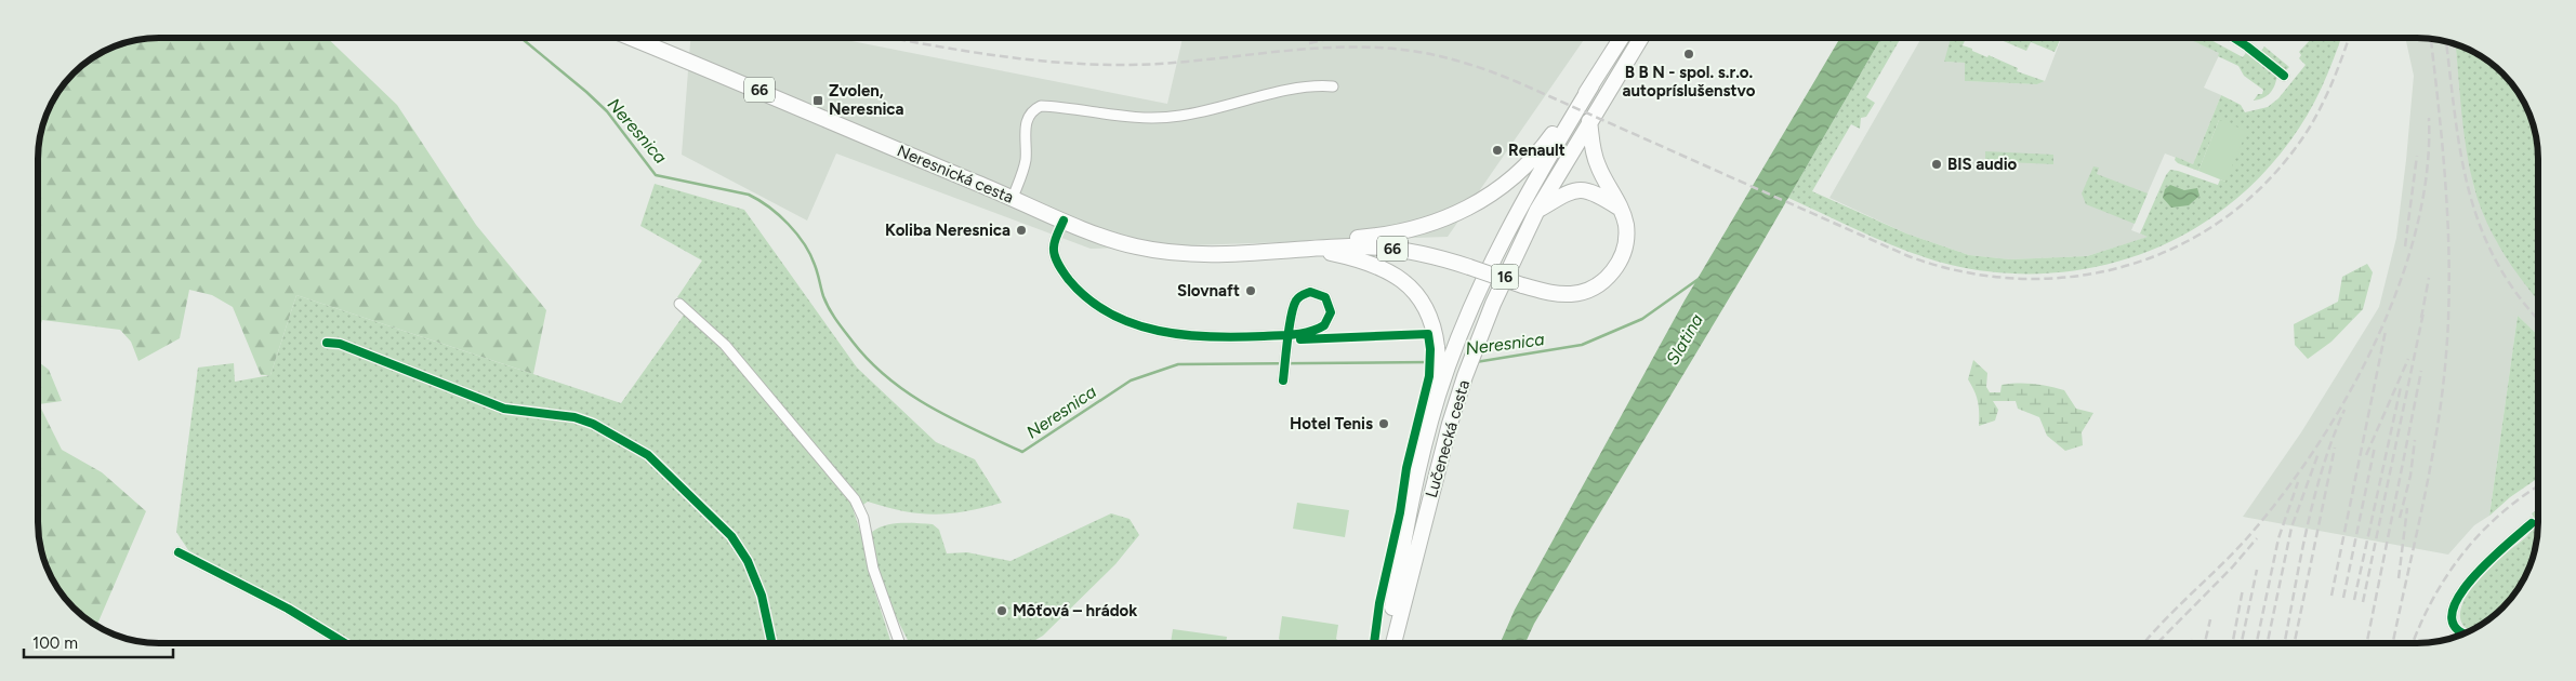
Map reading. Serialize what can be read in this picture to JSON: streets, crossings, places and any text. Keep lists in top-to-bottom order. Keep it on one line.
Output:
{"streets":{"main road":["66","Neresnická cesta","16","Lučenecká cesta"]},"crossings":[["66","Neresnická cesta"],["16","Lučenecká cesta"]],"water":["Neresnica","Slatina"],"places":{"other":["B B N - spol. s.r.o. autopríslušenstvo","Renault","BIS audio","Koliba Neresnica","Slovnaft","Hotel Tenis","Môťová – hrádok"],"transit":["Zvolen, Neresnica"]},"scale_bar":"100 m"}
